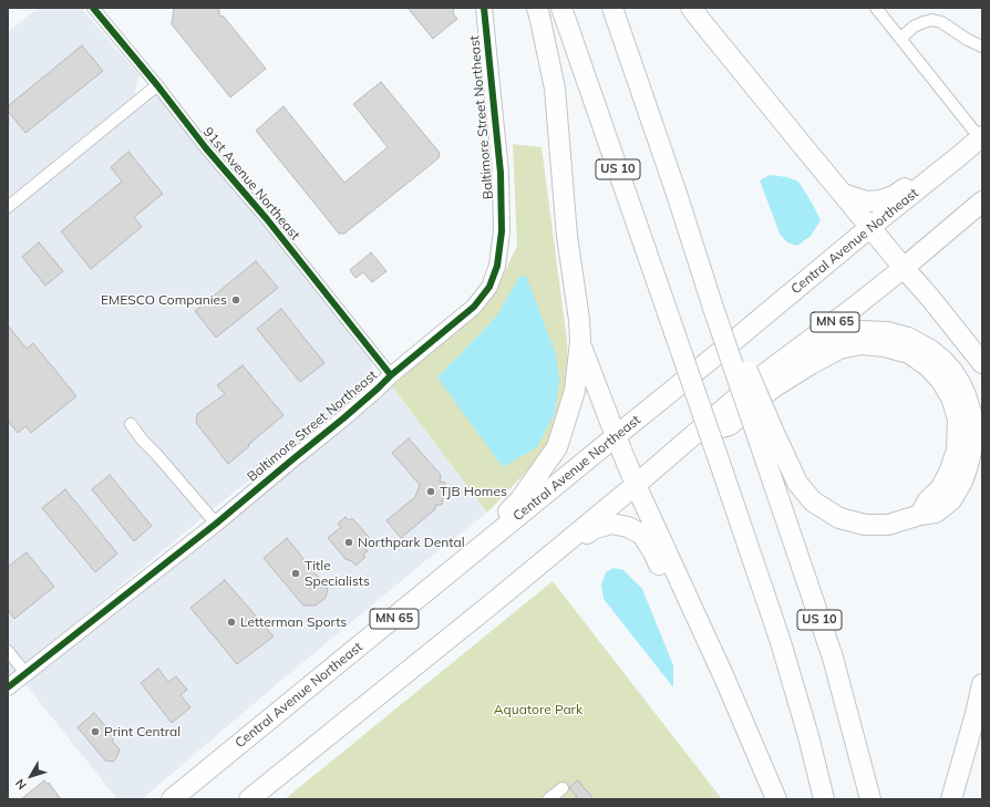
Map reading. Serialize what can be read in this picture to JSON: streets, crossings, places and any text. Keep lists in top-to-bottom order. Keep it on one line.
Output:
{"streets":{"highway":["US 10","Central Avenue Northeast","MN 65"],"street":["Baltimore Street Northeast","91st Avenue Northeast"]},"crossings":[["Baltimore Street Northeast","91st Avenue Northeast"]],"parks":["Aquatore Park"],"places":["EMESCO Companies","TJB Homes","Northpark Dental","Title Specialists","Letterman Sports","Print Central"],"north":"bottom left"}
